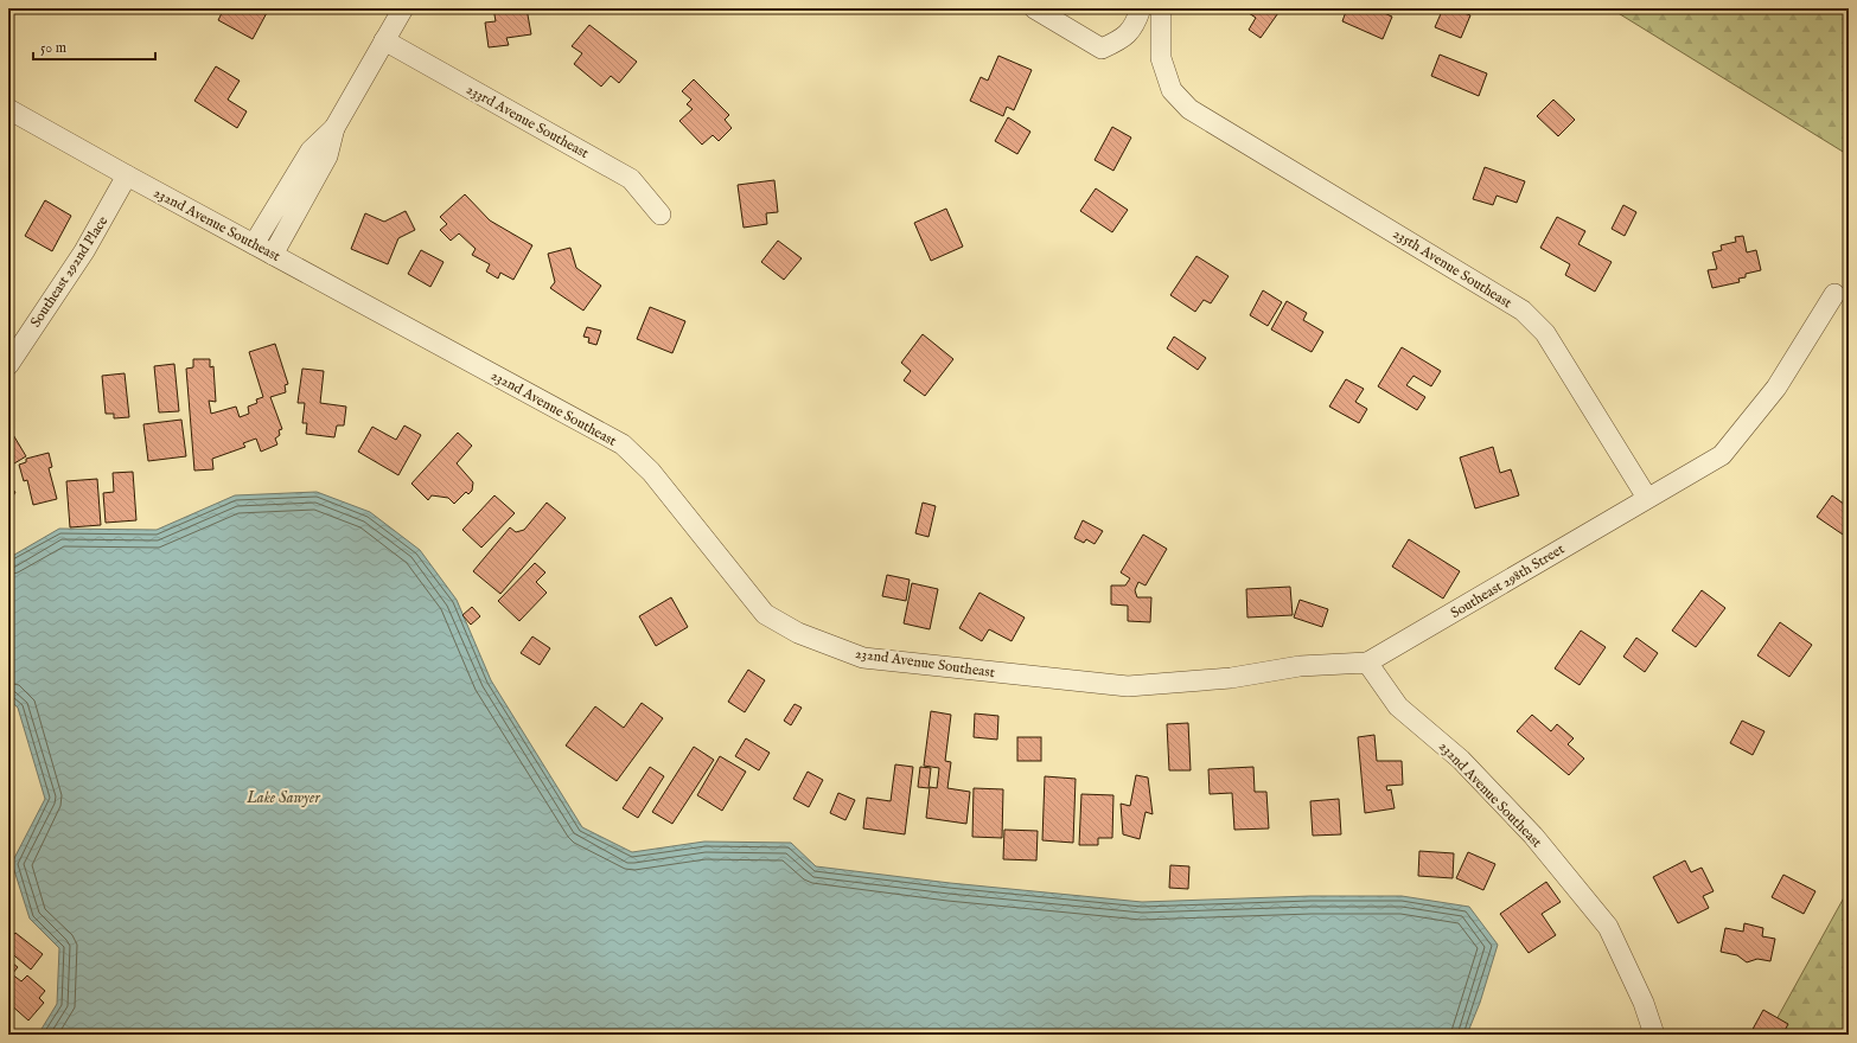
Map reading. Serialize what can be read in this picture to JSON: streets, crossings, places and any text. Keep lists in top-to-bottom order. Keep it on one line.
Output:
{"streets":{"street":["233rd Avenue Southeast","232nd Avenue Southeast","235th Avenue Southeast","Southeast 292nd Place","Southeast 298th Street"]},"crossings":[["232nd Avenue Southeast","Southeast 292nd Place"],["232nd Avenue Southeast","Southeast 298th Street"],["235th Avenue Southeast","Southeast 298th Street"]],"water":["Lake Sawyer"],"scale_bar":"50 m"}
